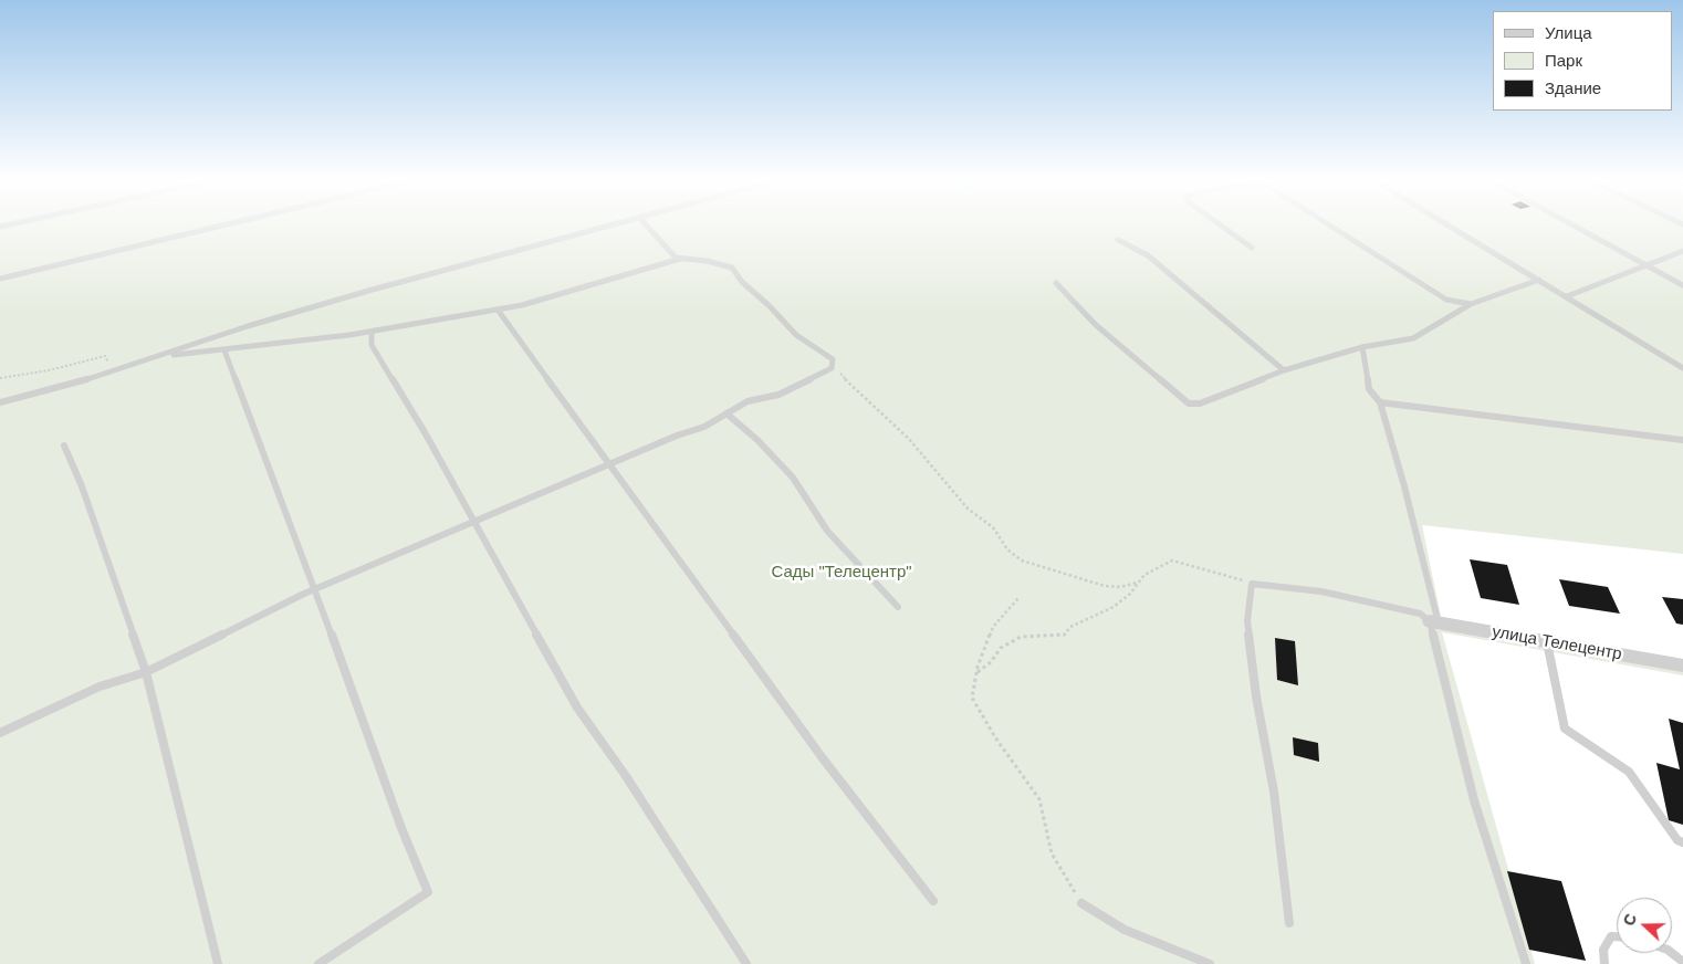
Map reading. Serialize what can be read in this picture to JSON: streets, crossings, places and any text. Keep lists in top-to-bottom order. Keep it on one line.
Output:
{"streets":{"street":["улица Телецентр"]},"parks":["Сады \"Телецентр\""],"legend":["Улица","Парк","Здание"],"north":"left"}
